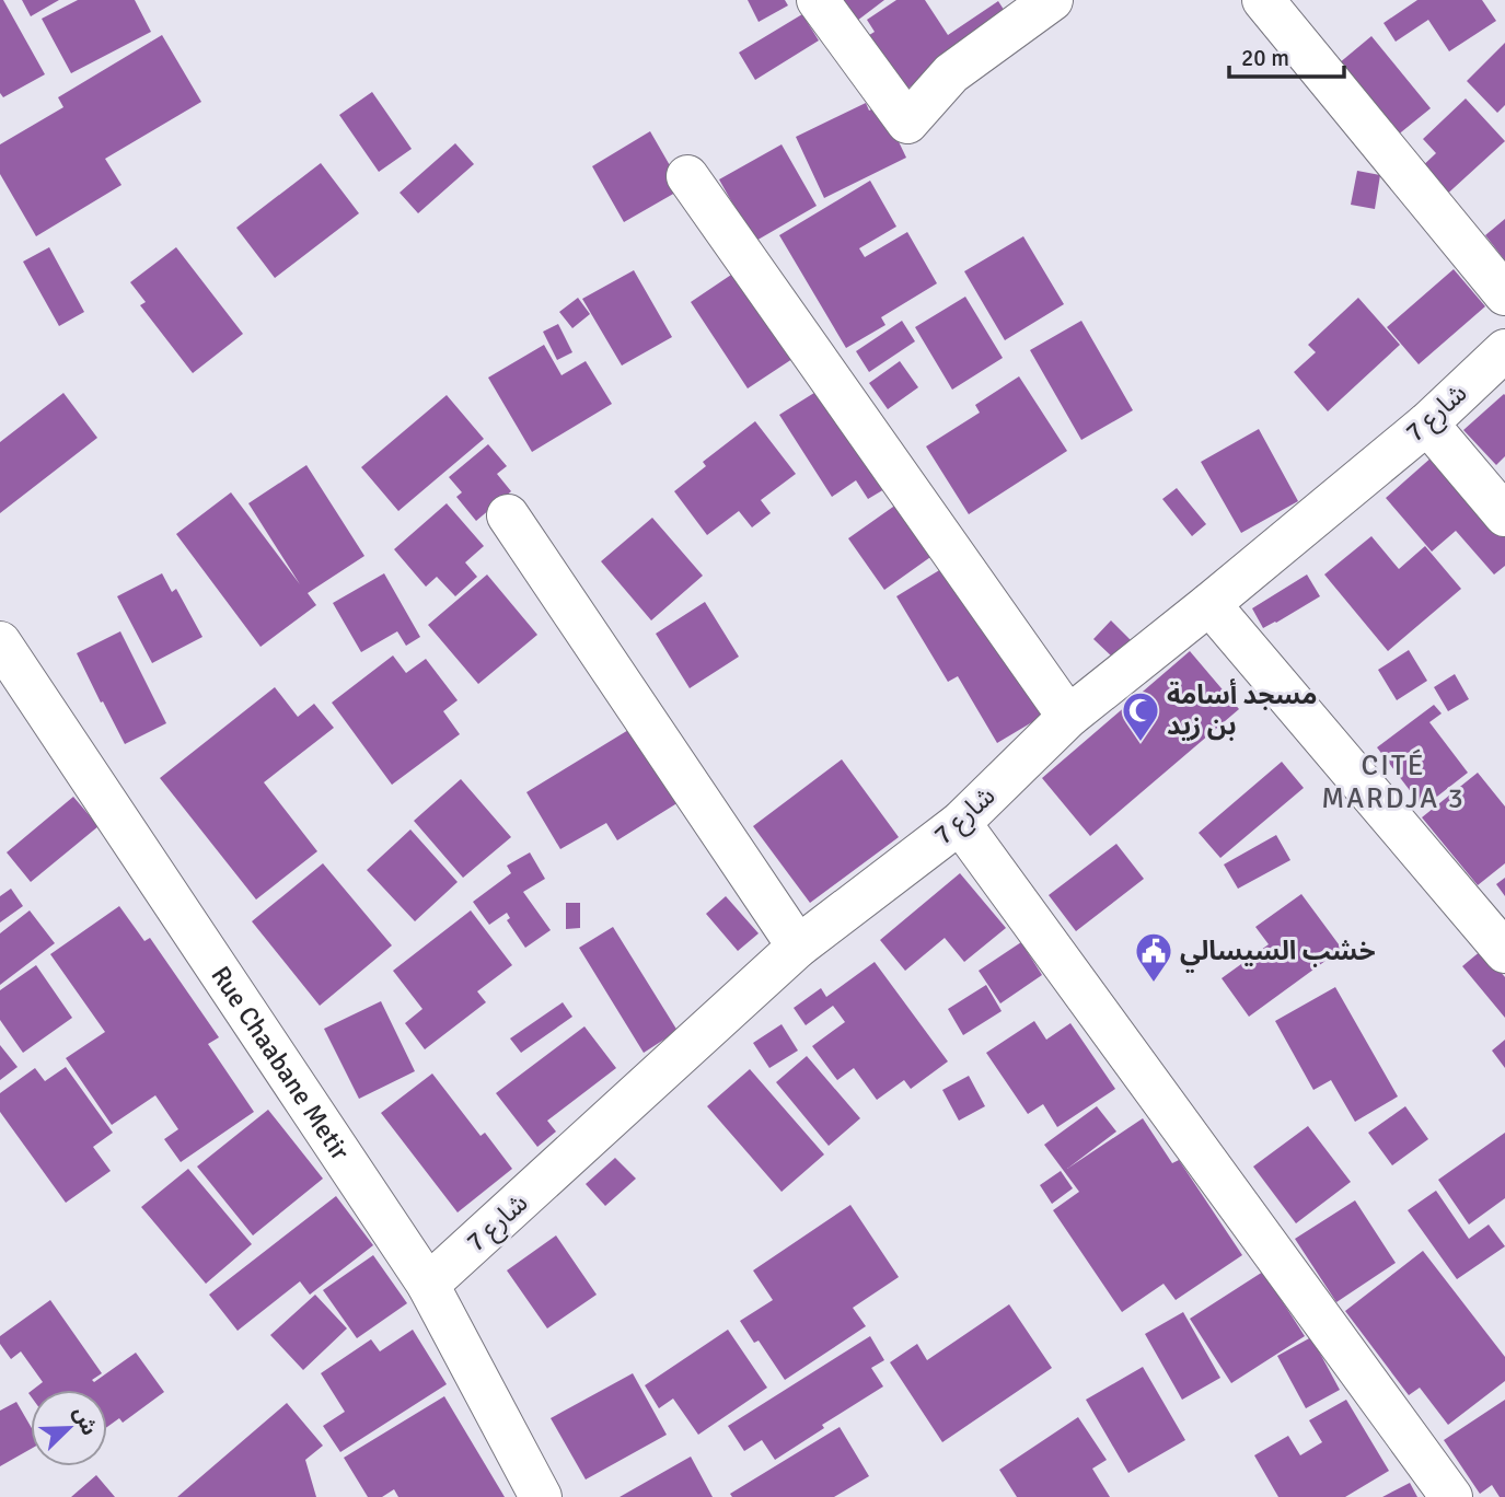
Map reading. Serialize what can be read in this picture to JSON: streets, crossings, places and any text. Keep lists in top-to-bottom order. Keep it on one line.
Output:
{"streets":{"street":["شارع 7","Rue Chaabane Metir"]},"crossings":[["شارع 7","Rue Chaabane Metir"]],"districts":["CITÉ MARDJA 3"],"places":{"mosque":["مسجد أسامة بن زيد"],"public building":["خشب السيسالي"]},"scale_bar":"20 m","north":"top right"}
